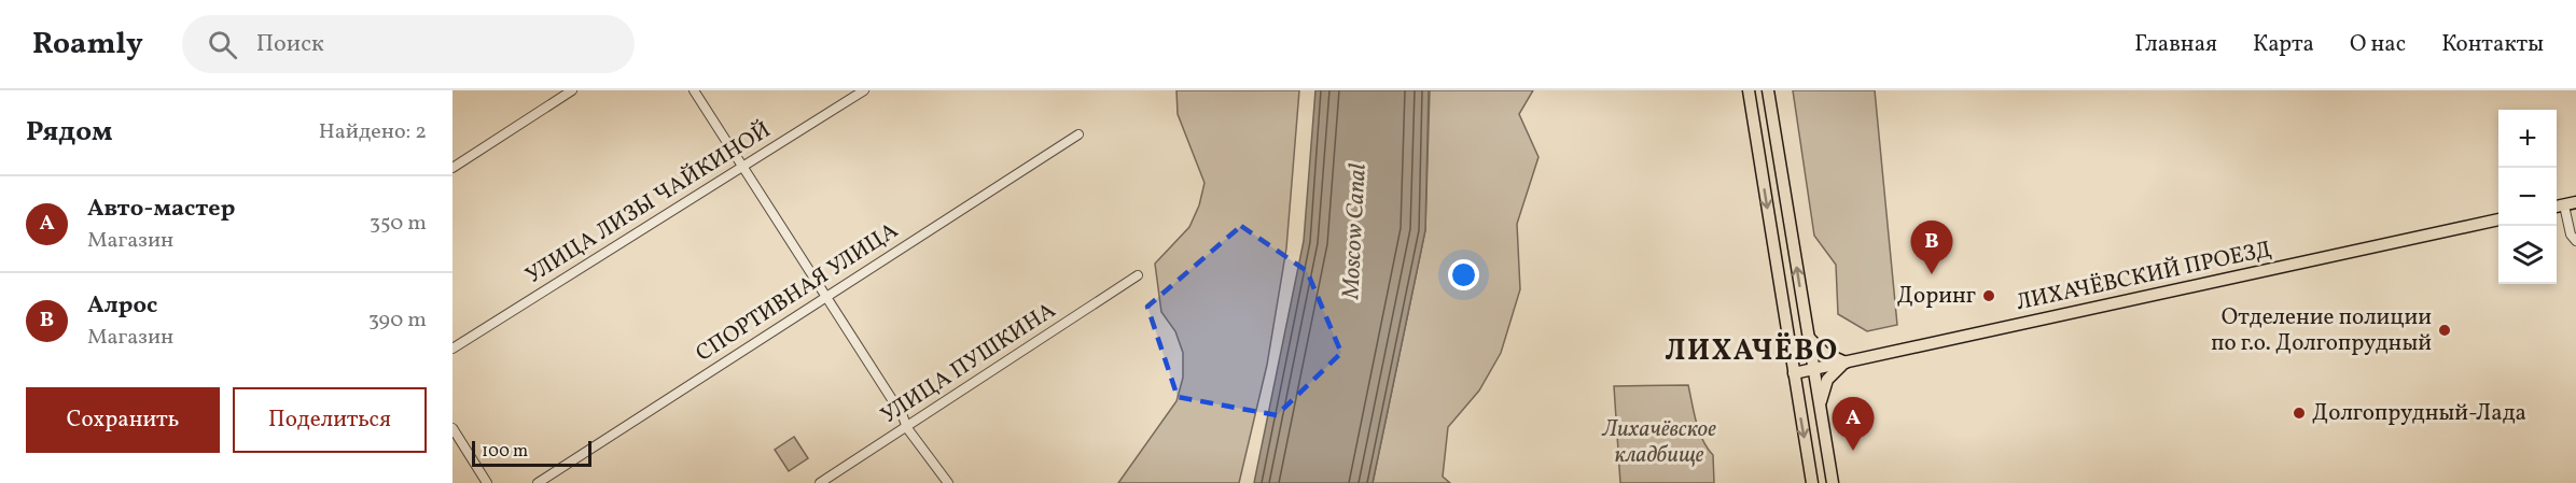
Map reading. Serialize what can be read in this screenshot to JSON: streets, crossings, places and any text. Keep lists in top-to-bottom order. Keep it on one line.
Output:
{"streets":{"main road":["ЛИХАЧЁВСКИЙ ПРОЕЗД"],"street":["УЛИЦА ЛИЗЫ ЧАЙКИНОЙ","СПОРТИВНАЯ УЛИЦА","УЛИЦА ПУШКИНА"]},"districts":["ЛИХАЧЁВО"],"water":["Moscow Canal"],"parks":["Лихачёвское кладбище"],"places":["Доринг","Отделение полиции по г.о. Долгопрудный","Долгопрудный-Лада"],"scale_bar":"100 m","page":{"header":"Roamly","search":"Поиск","nav":["Главная","Карта","О нас","Контакты"],"heading":["Рядом","Найдено: 2"],"map_buttons":["+","−"],"list":[{"mark":"A","name":"Авто-мастер","note":"Магазин","value":"350 m"},{"mark":"B","name":"Алрос","note":"Магазин","value":"390 m"}],"pins":["B","A"],"buttons":["Сохранить","Поделиться"],"scale":"100 m"}}
